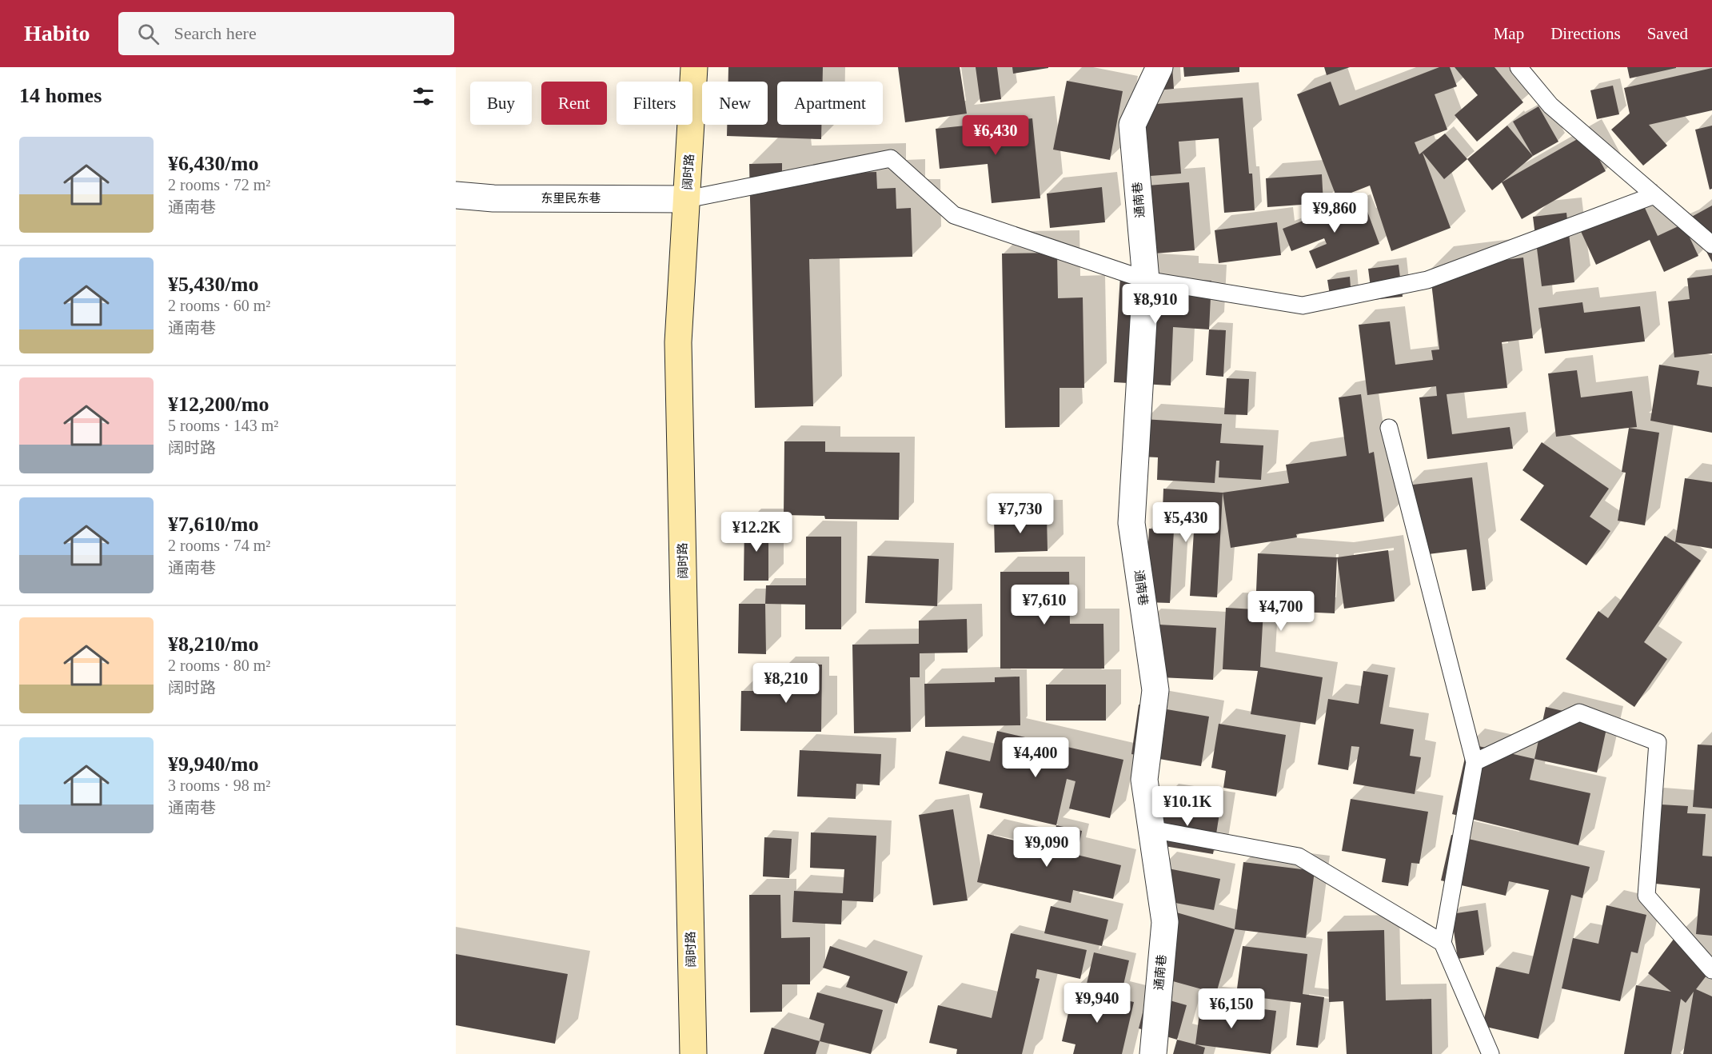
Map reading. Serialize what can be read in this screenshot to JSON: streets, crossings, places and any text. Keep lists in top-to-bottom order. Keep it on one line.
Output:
{"streets":{"main road":["阔时路"],"street":["东里民东巷","通南巷"]},"crossings":[["阔时路","东里民东巷"]],"page":{"header":"Habito","search":"Search here","nav":["Map","Directions","Saved"],"heading":"14 homes","chip":["Buy","Rent","Filters","New","Apartment"],"price":["¥6,430","¥9,860","¥8,910","¥7,730","¥5,430","¥12.2K","¥7,610","¥4,700","¥8,210","¥4,400","¥10.1K","¥9,090","¥9,940","¥6,150"],"list":[{"name":"¥6,430/mo","note":"2 rooms · 72 m² · 通南巷"},{"name":"¥5,430/mo","note":"2 rooms · 60 m² · 通南巷"},{"name":"¥12,200/mo","note":"5 rooms · 143 m² · 阔时路"},{"name":"¥7,610/mo","note":"2 rooms · 74 m² · 通南巷"},{"name":"¥8,210/mo","note":"2 rooms · 80 m² · 阔时路"},{"name":"¥9,940/mo","note":"3 rooms · 98 m² · 通南巷"}]}}
